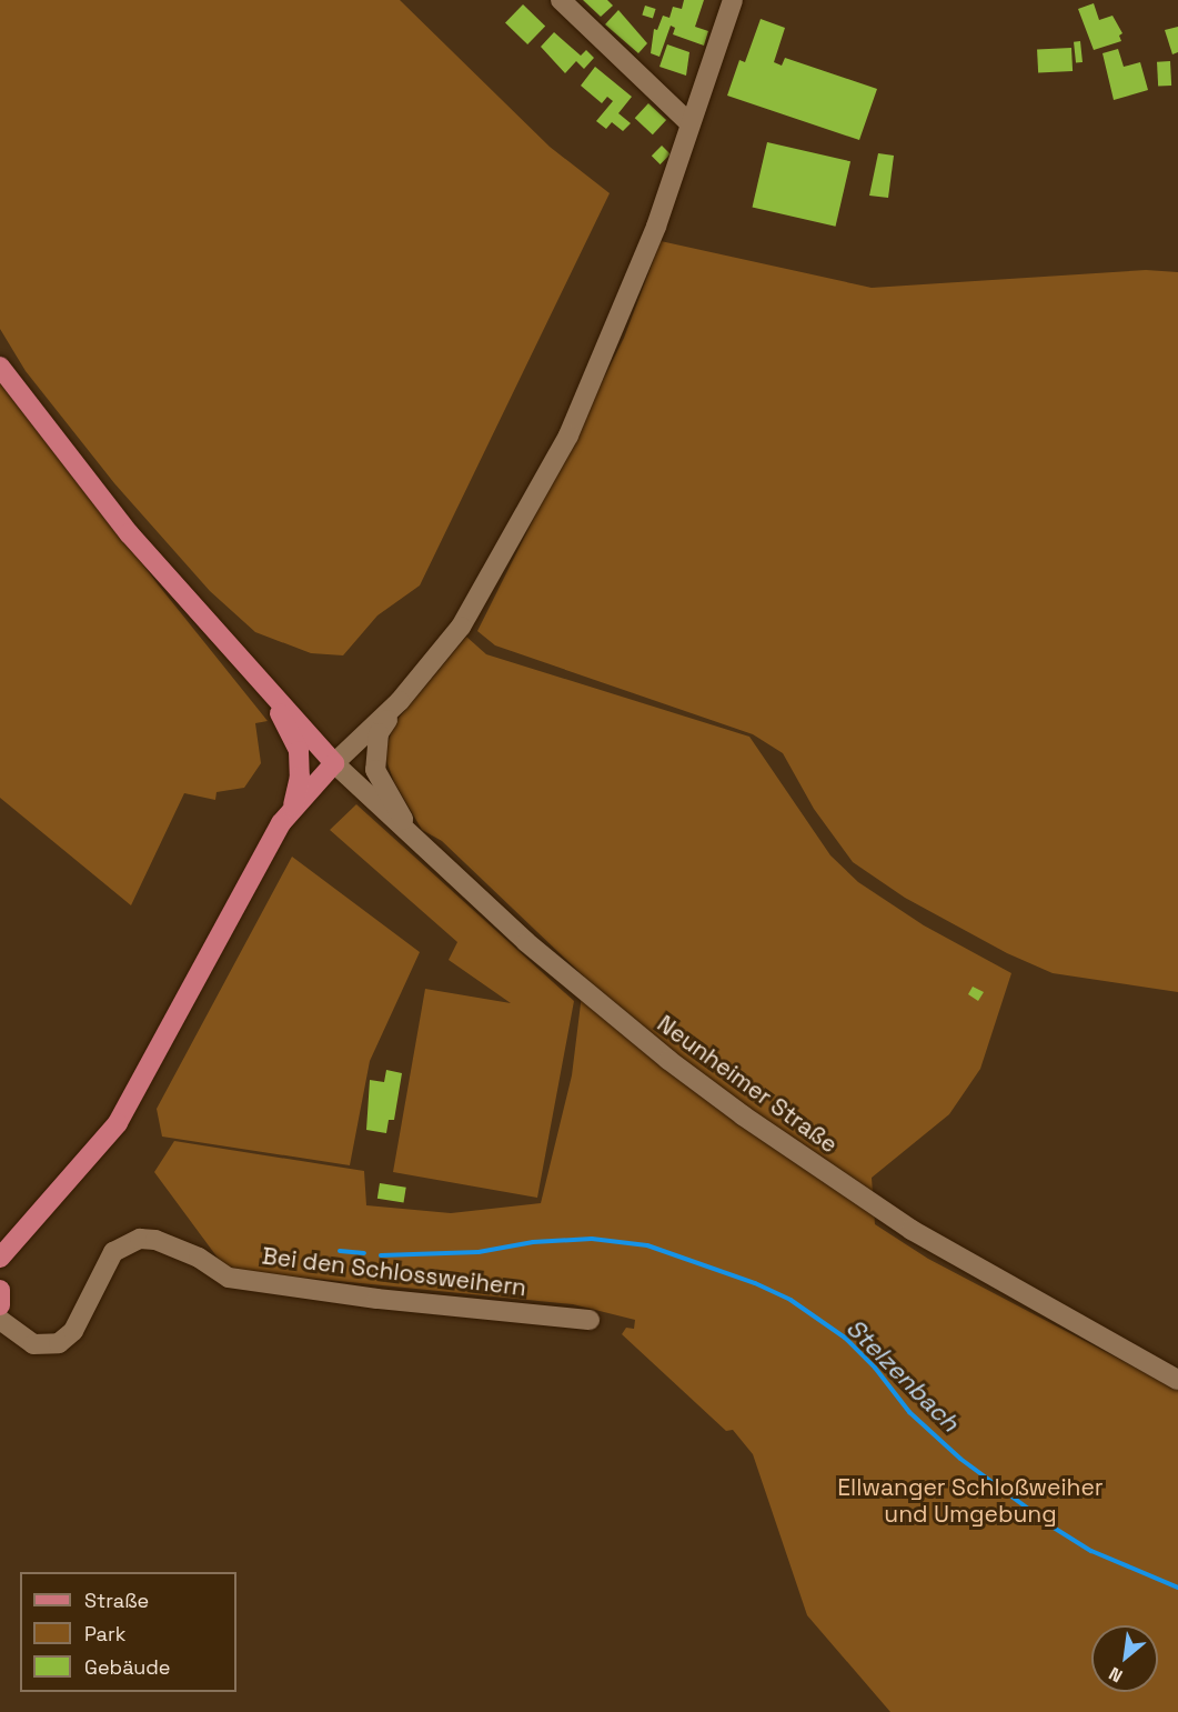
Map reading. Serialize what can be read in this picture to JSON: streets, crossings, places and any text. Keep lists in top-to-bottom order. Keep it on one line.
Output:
{"streets":{"street":["Neunheimer Straße","Bei den Schlossweihern"]},"water":["Stelzenbach"],"parks":["Ellwanger Schloßweiher und Umgebung"],"legend":["Straße","Park","Gebäude"],"north":"bottom left"}
